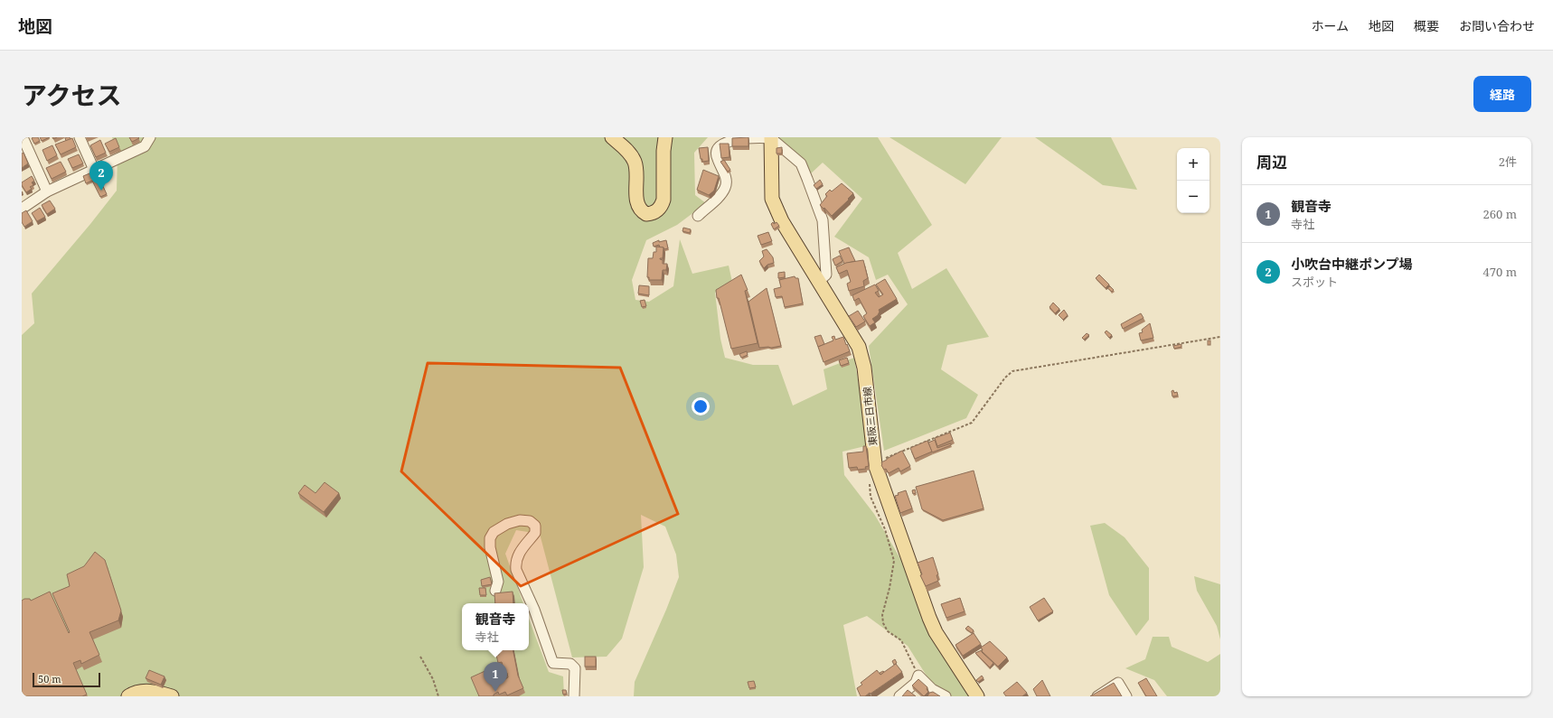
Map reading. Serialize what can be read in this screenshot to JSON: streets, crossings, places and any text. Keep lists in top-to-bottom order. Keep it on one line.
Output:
{"streets":{"main road":["東阪三日市線"]},"scale_bar":"50 m","page":{"header":"地図","nav":["ホーム","地図","概要","お問い合わせ"],"title":"アクセス","buttons":"経路","heading":["周辺","2件"],"map_buttons":["+","−"],"pins":["2","1"],"list":[{"mark":"1","name":"観音寺","note":"寺社","value":"260 m"},{"mark":"2","name":"小吹台中継ポンプ場","note":"スポット","value":"470 m"}],"popup":["観音寺","寺社"],"scale":"50 m"}}
